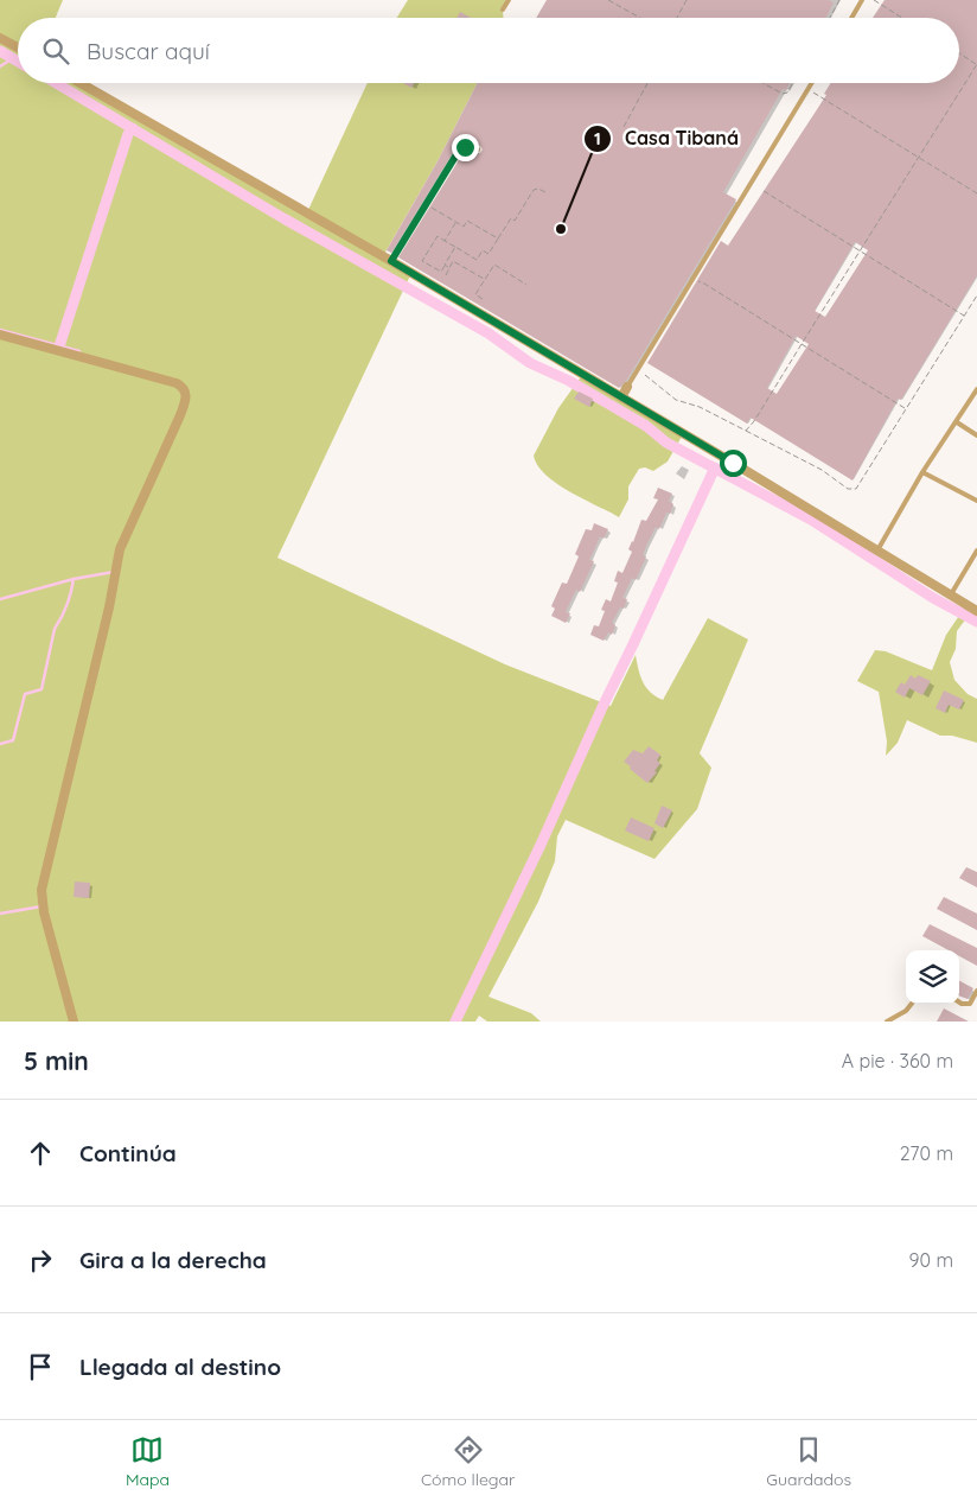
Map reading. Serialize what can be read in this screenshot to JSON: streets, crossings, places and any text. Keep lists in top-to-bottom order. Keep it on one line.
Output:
{"places":["Casa Tibaná"],"page":{"search":"Buscar aquí","heading":["5 min","A pie · 360 m"],"list":[["Continúa","270 m"],["Gira a la derecha","90 m"],"Llegada al destino"],"nav":["Mapa","Cómo llegar","Guardados"]}}
